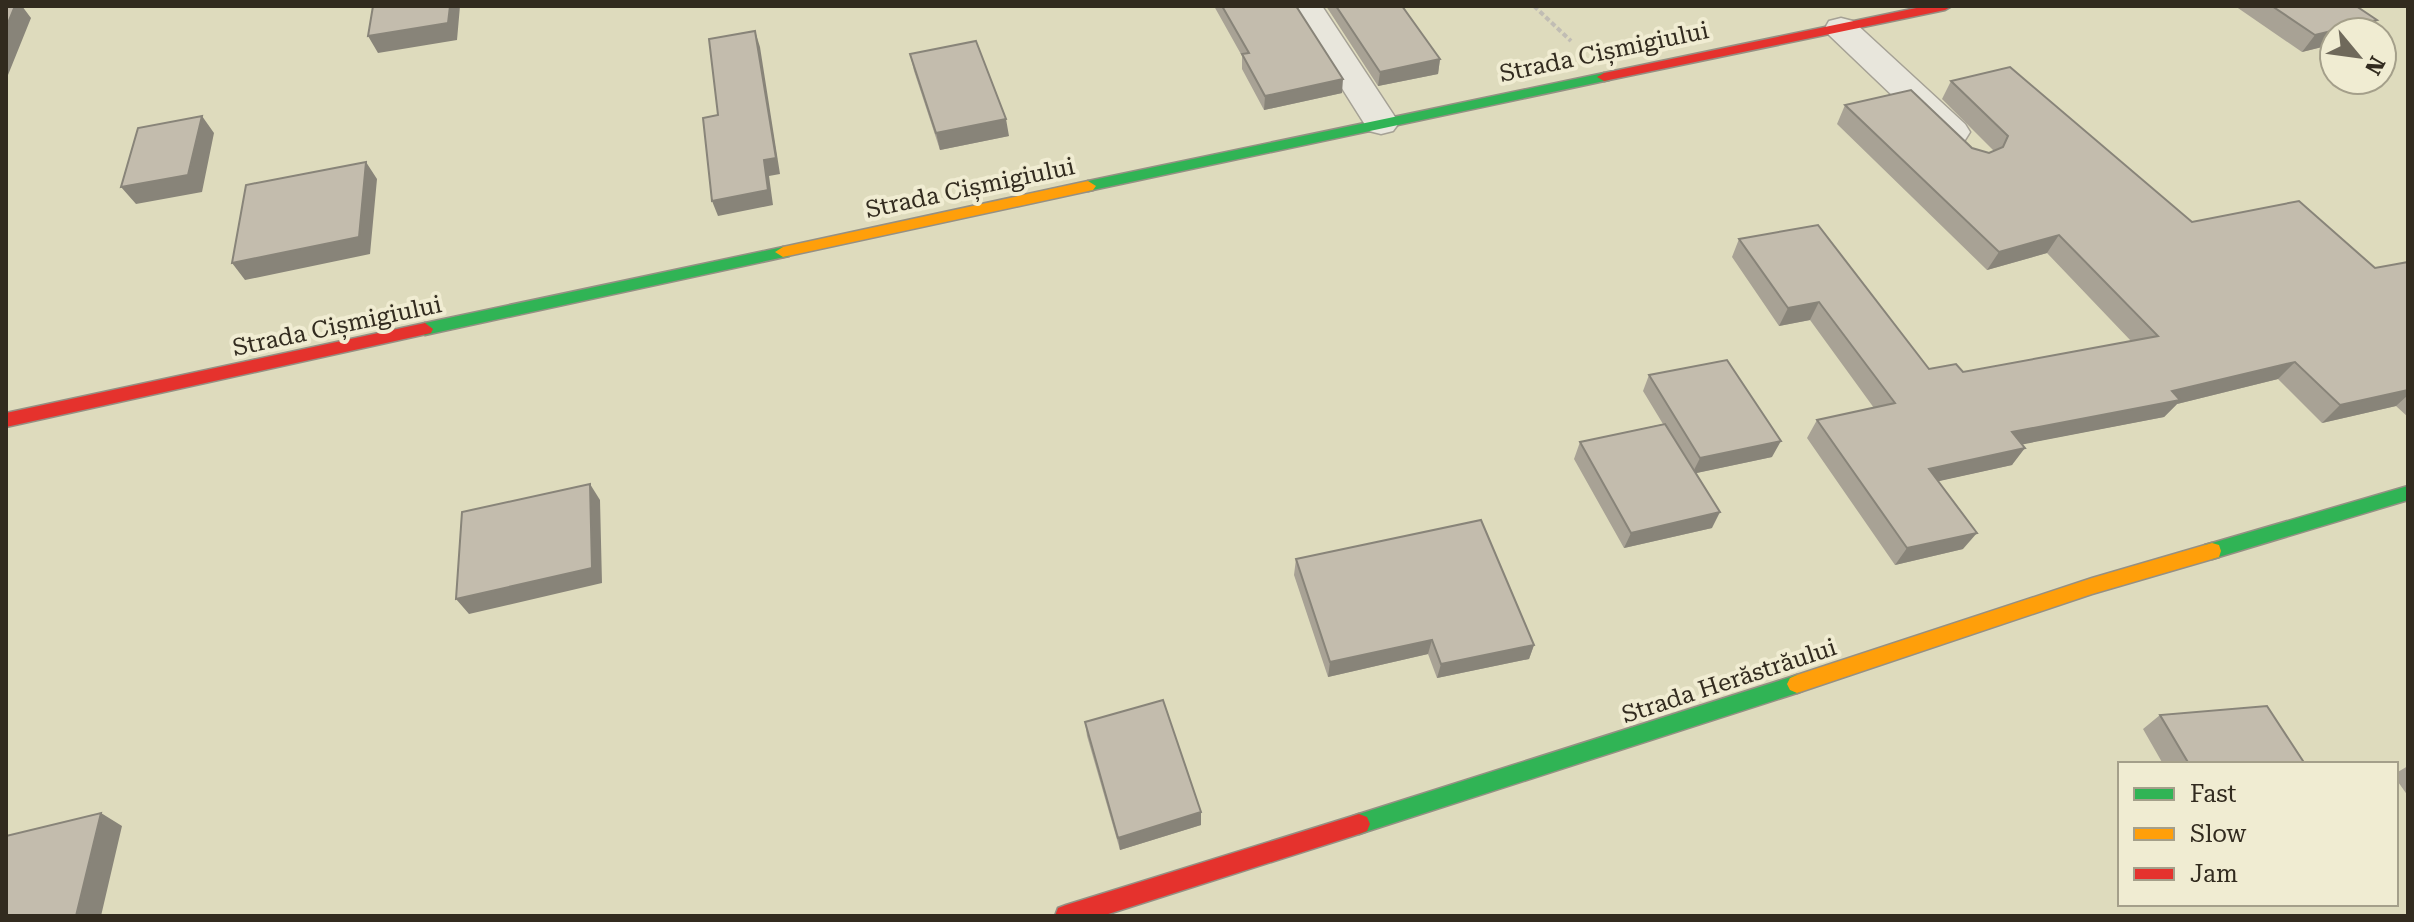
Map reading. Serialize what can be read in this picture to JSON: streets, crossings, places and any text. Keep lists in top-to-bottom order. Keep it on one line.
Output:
{"streets":{"street":["Strada Cișmigiului","Strada Herăstrăului"]},"legend":["Fast","Slow","Jam"],"north":"bottom right"}
